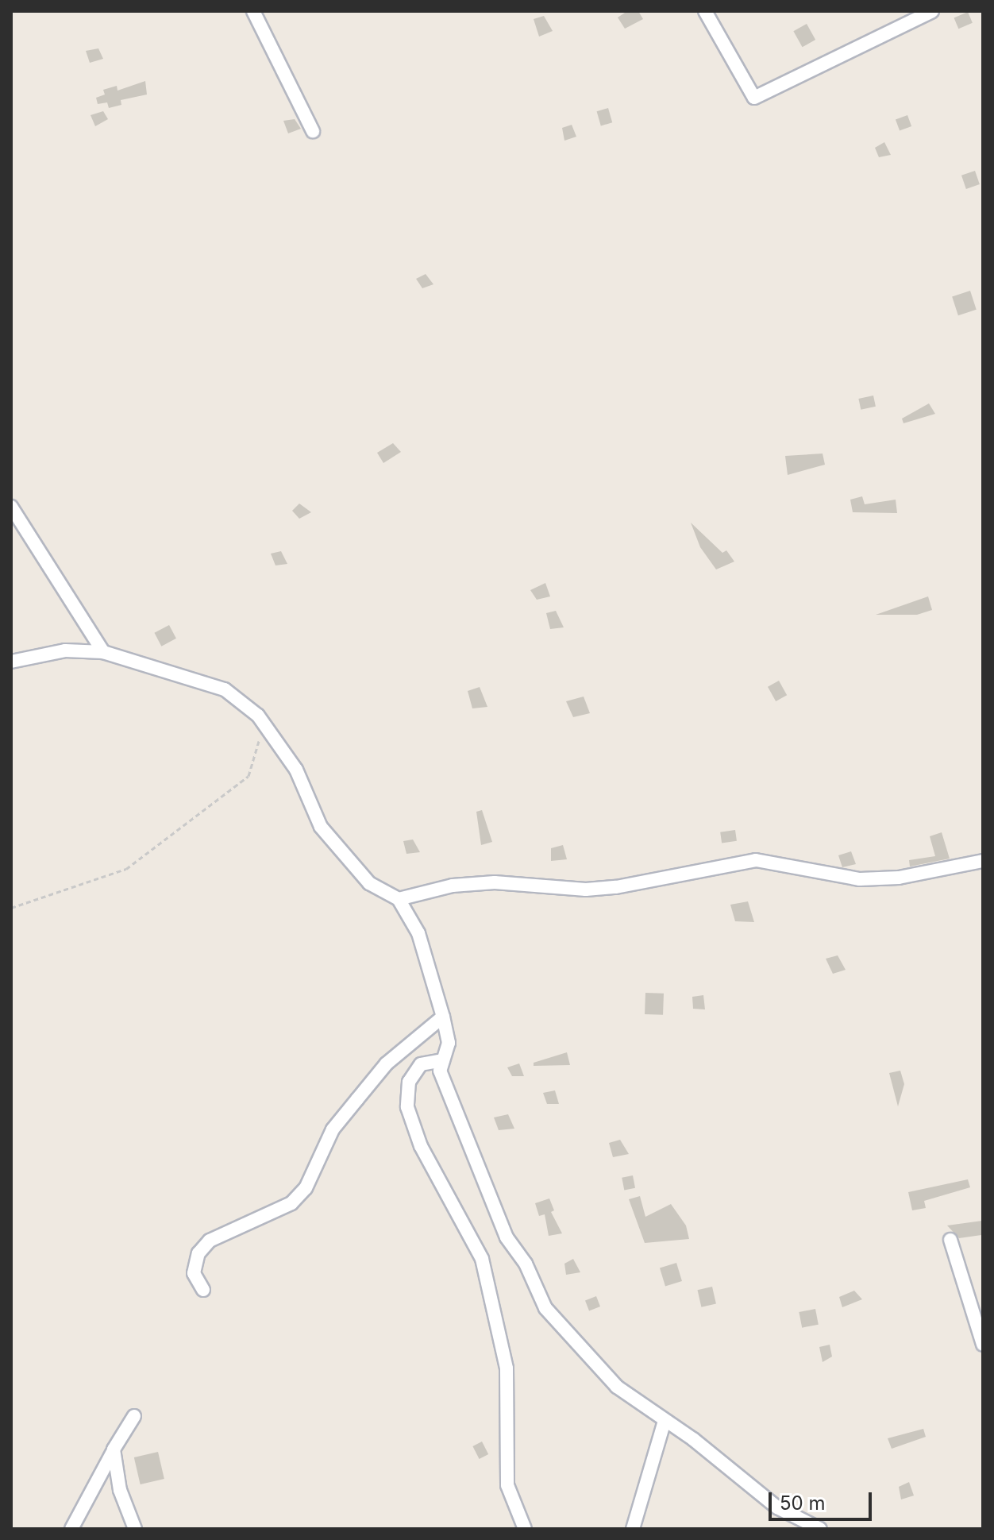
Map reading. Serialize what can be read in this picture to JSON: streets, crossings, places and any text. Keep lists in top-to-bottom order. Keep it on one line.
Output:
{"scale_bar":"50 m"}
